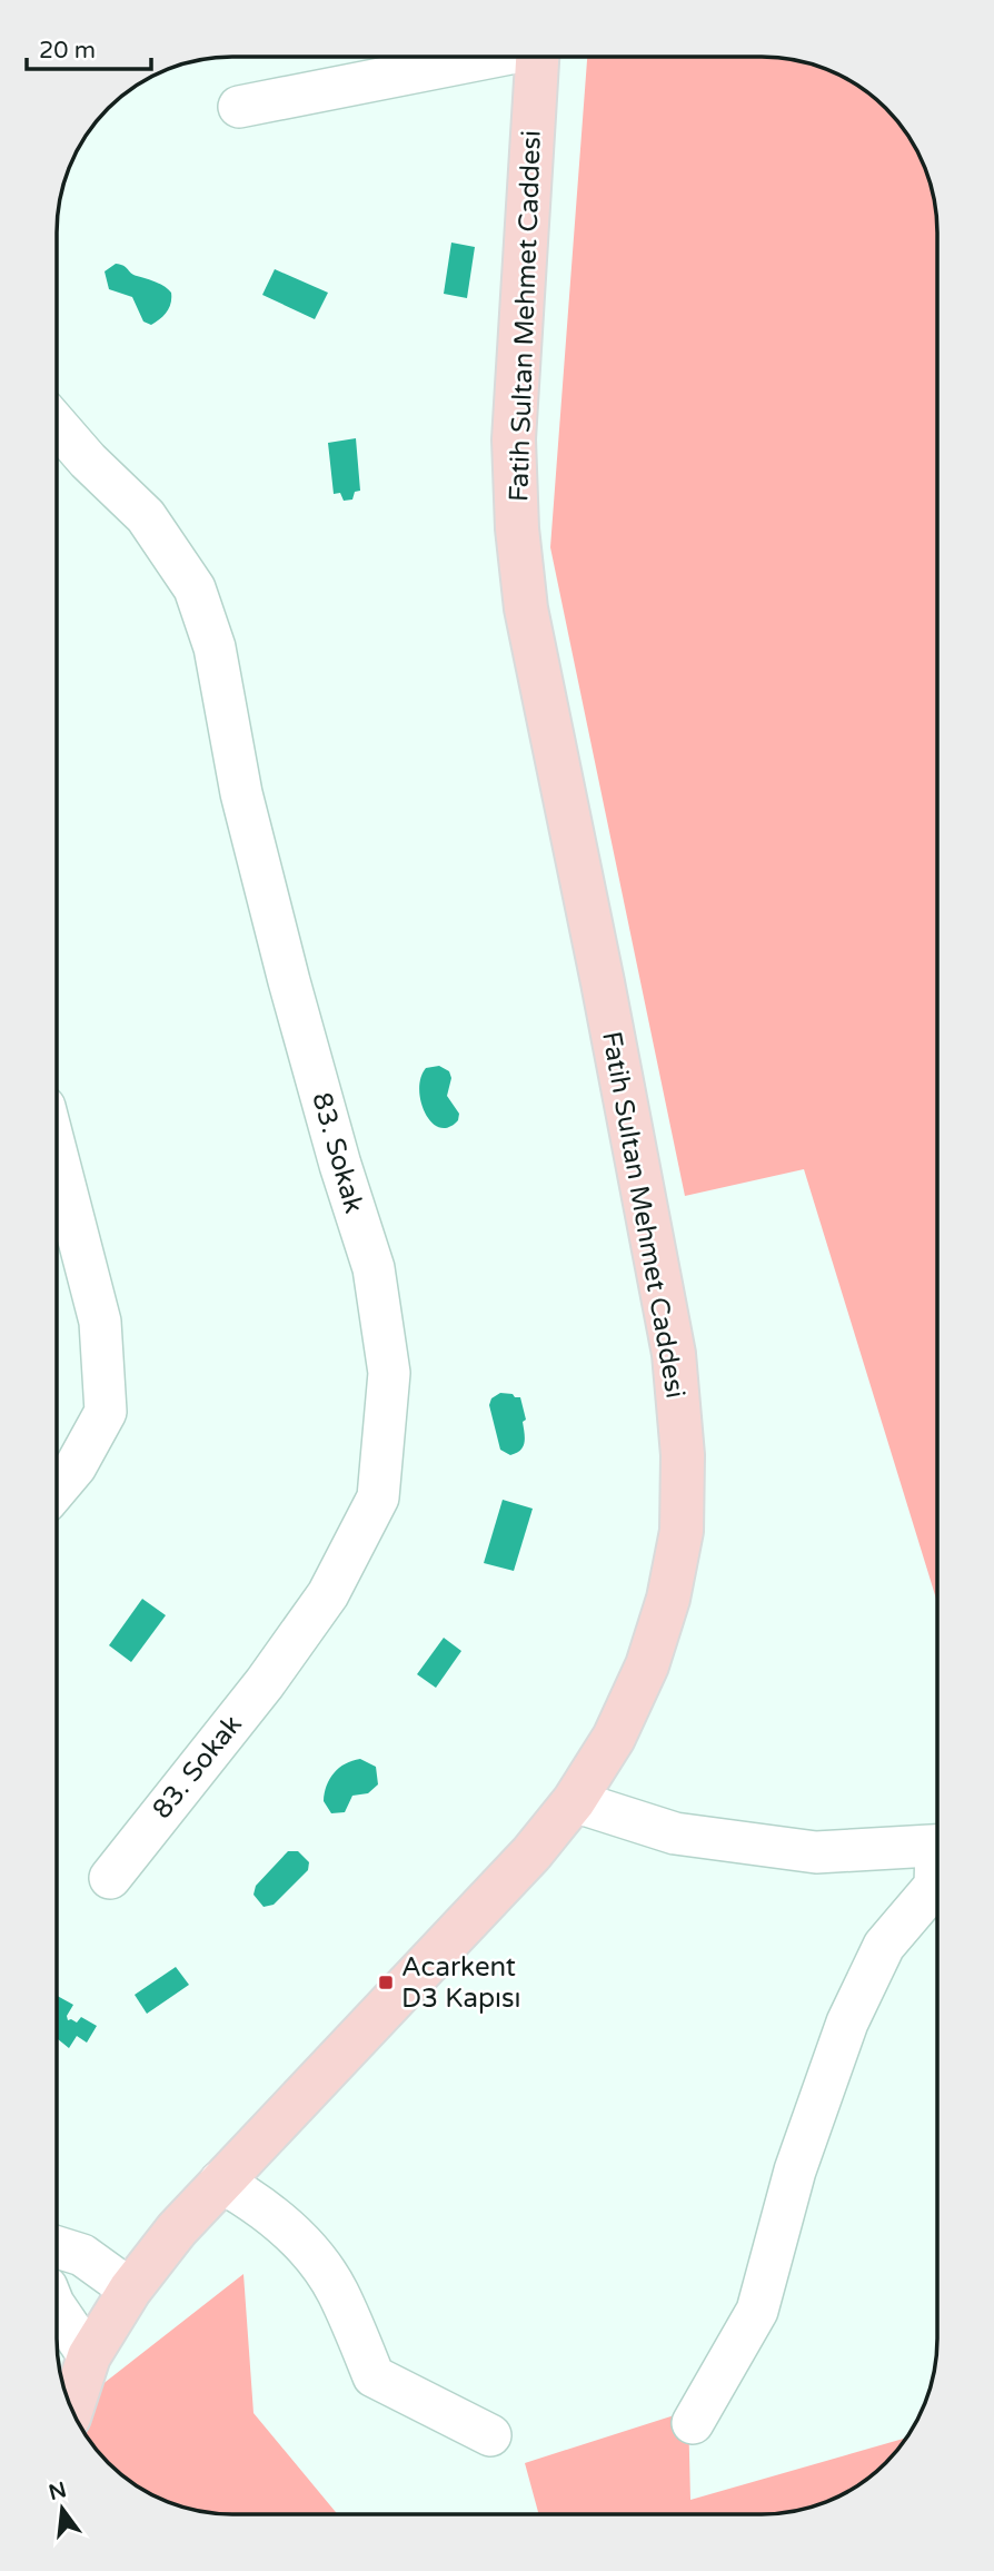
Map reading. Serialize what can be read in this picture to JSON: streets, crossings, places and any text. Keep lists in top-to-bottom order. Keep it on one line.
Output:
{"streets":{"main road":["Fatih Sultan Mehmet Caddesi"],"street":["83. Sokak"]},"places":{"transit":["Acarkent D3 Kapısı"]},"scale_bar":"20 m","north":"top"}
